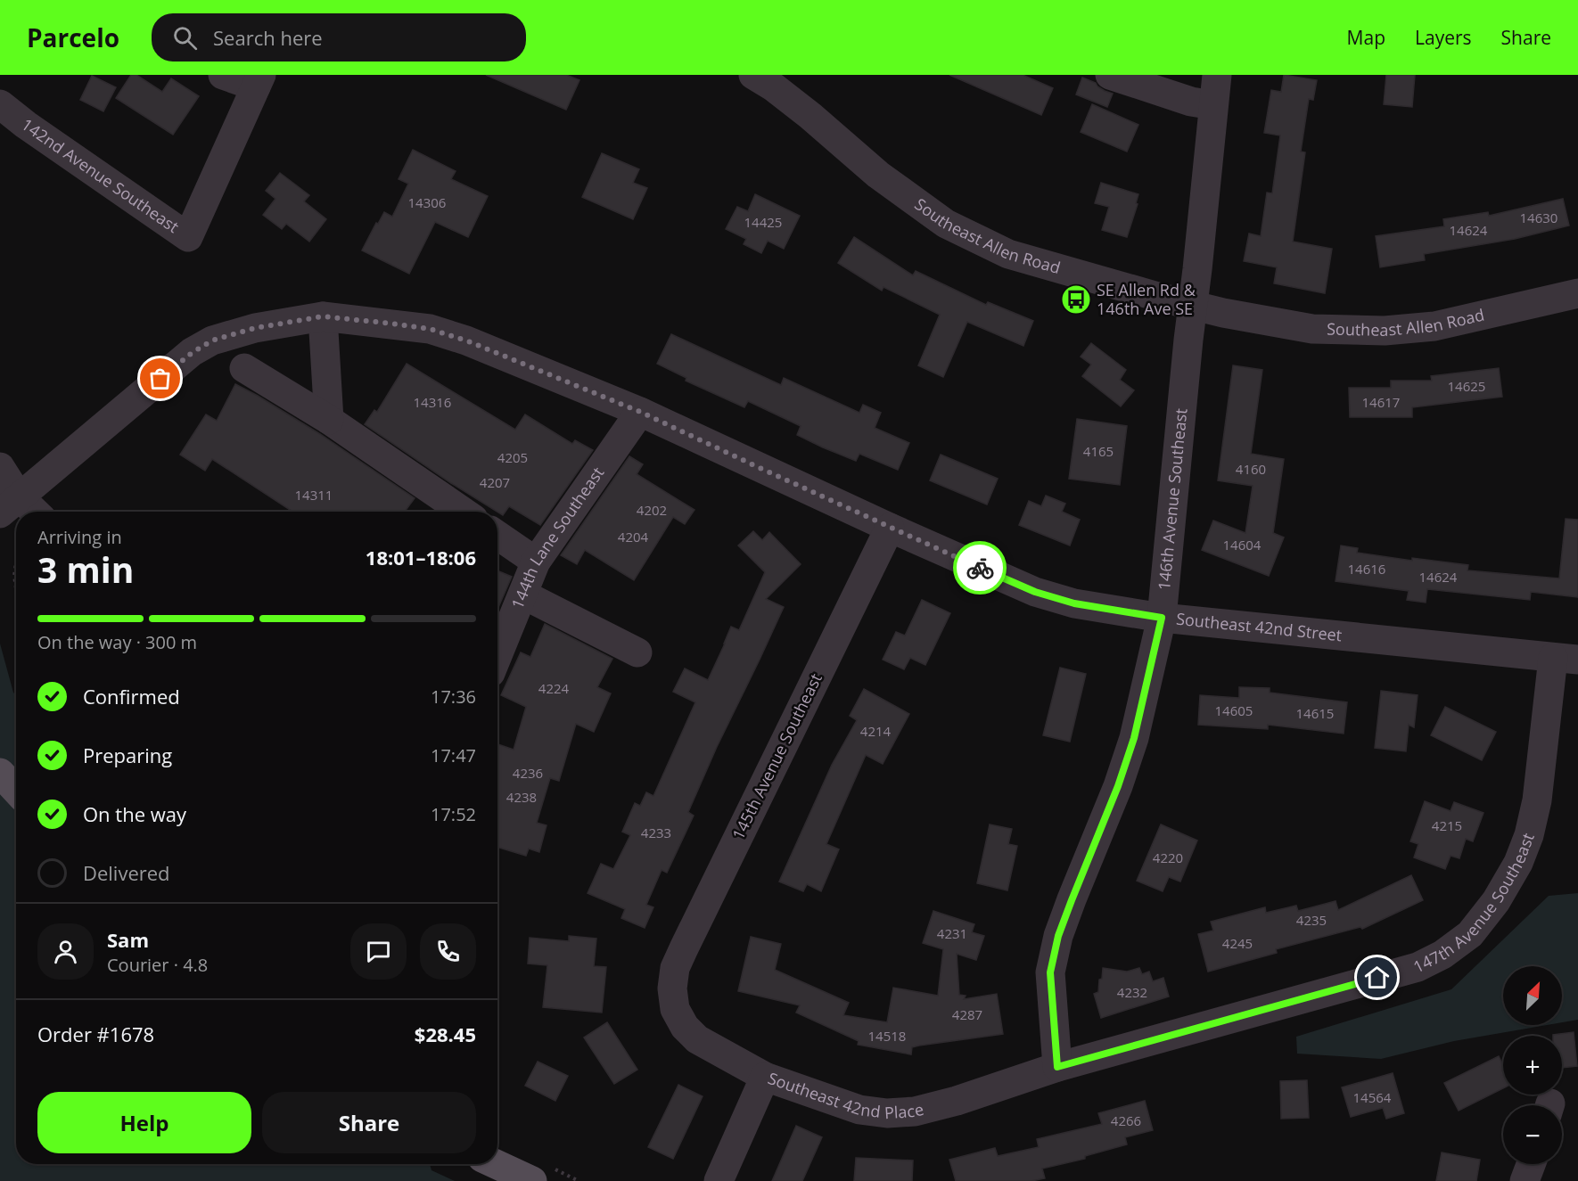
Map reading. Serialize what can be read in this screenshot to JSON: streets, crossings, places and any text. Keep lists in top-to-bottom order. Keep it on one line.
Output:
{"streets":{"street":["142nd Avenue Southeast","Southeast Allen Road","146th Avenue Southeast","144th Lane Southeast","Southeast 42nd Street","145th Avenue Southeast","147th Avenue Southeast","Southeast 42nd Place"]},"crossings":[["Southeast Allen Road","146th Avenue Southeast"],["146th Avenue Southeast","Southeast 42nd Street"],["146th Avenue Southeast","147th Avenue Southeast"],["146th Avenue Southeast","Southeast 42nd Place"],["144th Lane Southeast","Southeast 42nd Street"],["Southeast 42nd Street","145th Avenue Southeast"],["Southeast 42nd Street","147th Avenue Southeast"],["145th Avenue Southeast","Southeast 42nd Place"],["147th Avenue Southeast","Southeast 42nd Place"]],"places":{"bus stop":["SE Allen Rd & 146th Ave SE"]},"house_numbers":["14306","14630","14425","14624","14625","14316","14617","4165","4205","4160","4207","14311","4202","4204","14604","14616","14624","4224","14605","14615","4214","4236","4238","4215","4233","4220","4235","4231","4245","4232","4287","14518","14564","4266"],"north":"top right","page":{"header":"Parcelo","search":"Search here","nav":["Map","Layers","Share"],"heading":["3 min","Arriving in","18:01–18:06"],"panel":["Sam","Courier · 4.8","Order #1678","$28.45"],"bar":"On the way · 300 m","list":[["Confirmed","17:36"],["Preparing","17:47"],["On the way","17:52"],"Delivered"],"map_buttons":["+","−"],"buttons":["Help","Share"]}}
